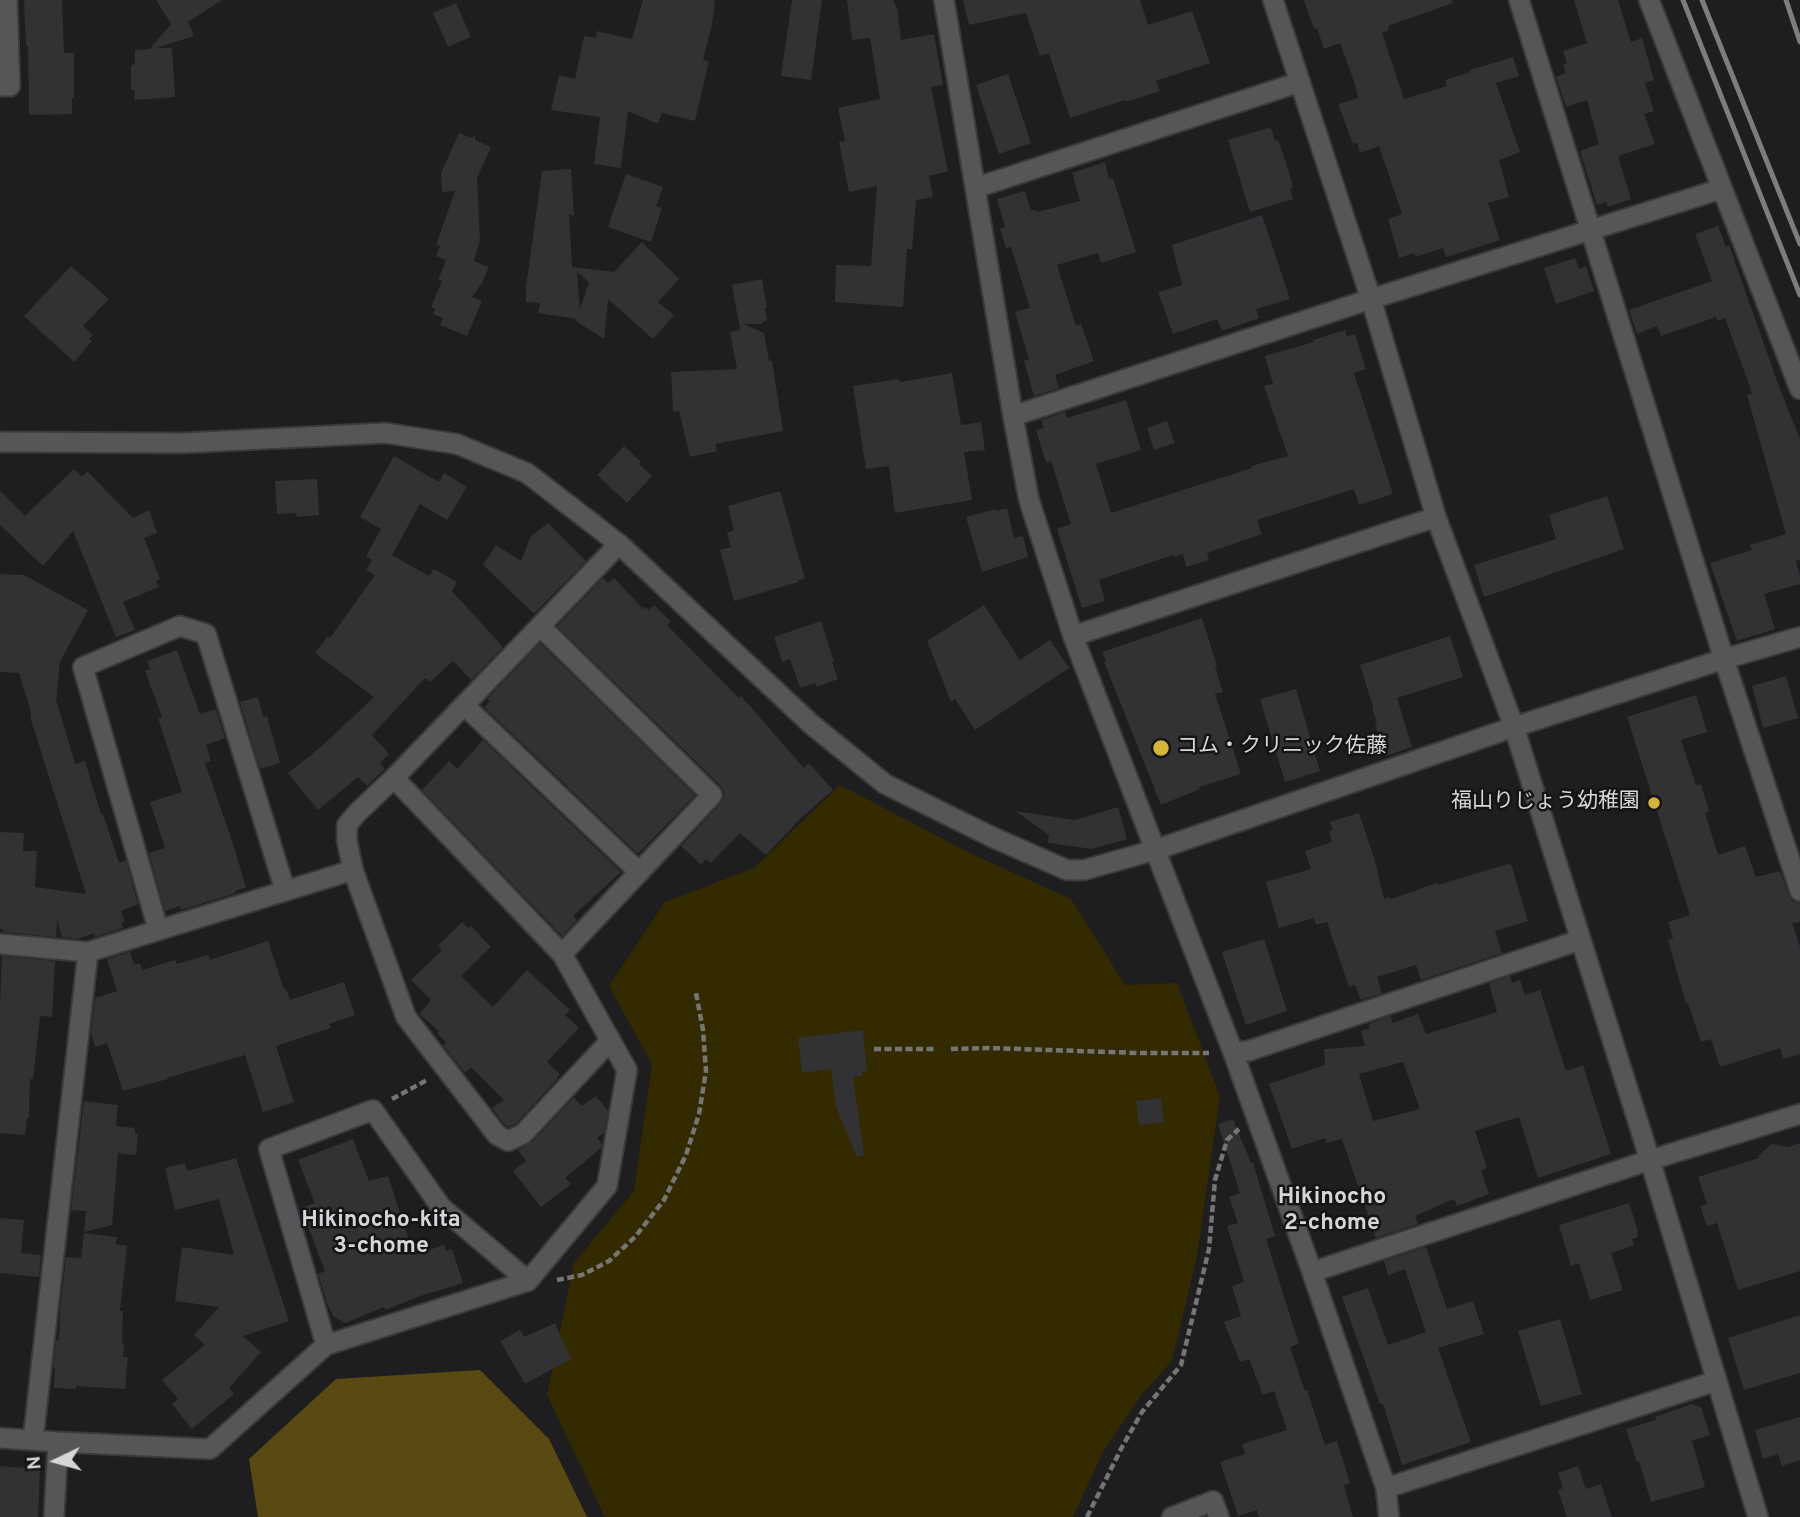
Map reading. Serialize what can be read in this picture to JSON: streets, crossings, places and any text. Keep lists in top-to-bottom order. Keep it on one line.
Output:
{"districts":["Hikinocho 2-chome","Hikinocho-kita 3-chome"],"places":["コム・クリニック佐藤","福山りじょう幼稚園"],"north":"left"}
